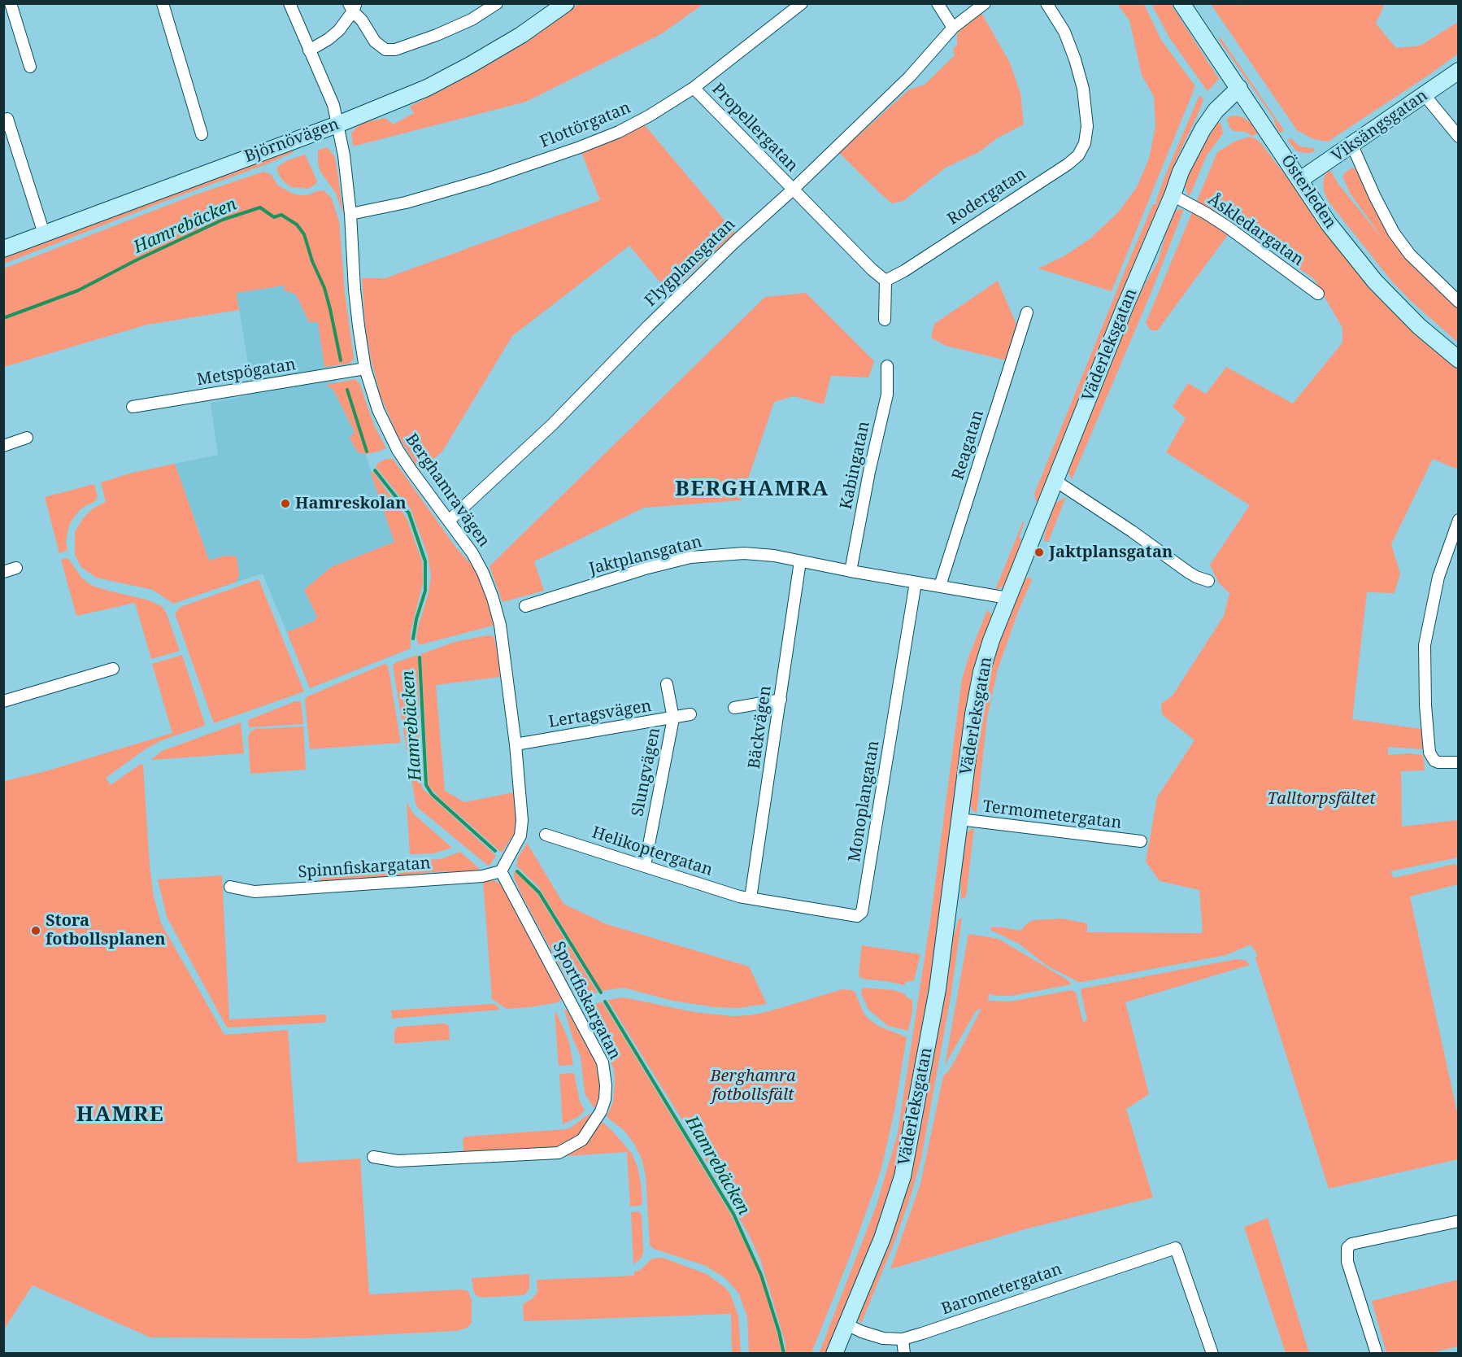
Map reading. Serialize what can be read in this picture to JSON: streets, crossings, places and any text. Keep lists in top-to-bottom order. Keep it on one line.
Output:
{"streets":{"street":["Flottörgatan","Viksängsgatan","Propellergatan","Björnövägen","Österleden","Rodergatan","Åskledargatan","Flygplansgatan","Väderleksgatan","Metspögatan","Reagatan","Kabingatan","Berghamravägen","Jaktplansgatan","Lertagsvägen","Bäckvägen","Slungvägen","Monoplangatan","Termometergatan","Helikoptergatan","Spinnfiskargatan","Sportfiskargatan","Barometergatan"]},"crossings":[["Flottörgatan","Propellergatan"],["Flottörgatan","Berghamravägen"],["Viksängsgatan","Österleden"],["Propellergatan","Flygplansgatan"],["Björnövägen","Berghamravägen"],["Österleden","Väderleksgatan"],["Åskledargatan","Väderleksgatan"],["Flygplansgatan","Berghamravägen"],["Väderleksgatan","Jaktplansgatan"],["Väderleksgatan","Termometergatan"],["Väderleksgatan","Barometergatan"],["Metspögatan","Berghamravägen"],["Reagatan","Jaktplansgatan"],["Kabingatan","Jaktplansgatan"],["Berghamravägen","Lertagsvägen"],["Berghamravägen","Spinnfiskargatan"],["Berghamravägen","Sportfiskargatan"],["Jaktplansgatan","Bäckvägen"],["Jaktplansgatan","Monoplangatan"],["Lertagsvägen","Slungvägen"],["Bäckvägen","Monoplangatan"],["Bäckvägen","Helikoptergatan"],["Slungvägen","Helikoptergatan"],["Monoplangatan","Helikoptergatan"],["Spinnfiskargatan","Sportfiskargatan"]],"districts":["BERGHAMRA","HAMRE"],"water":["Hamrebäcken"],"parks":["Talltorpsfältet","Berghamra fotbollsfält"],"places":["Hamreskolan","Jaktplansgatan","Stora fotbollsplanen"]}
